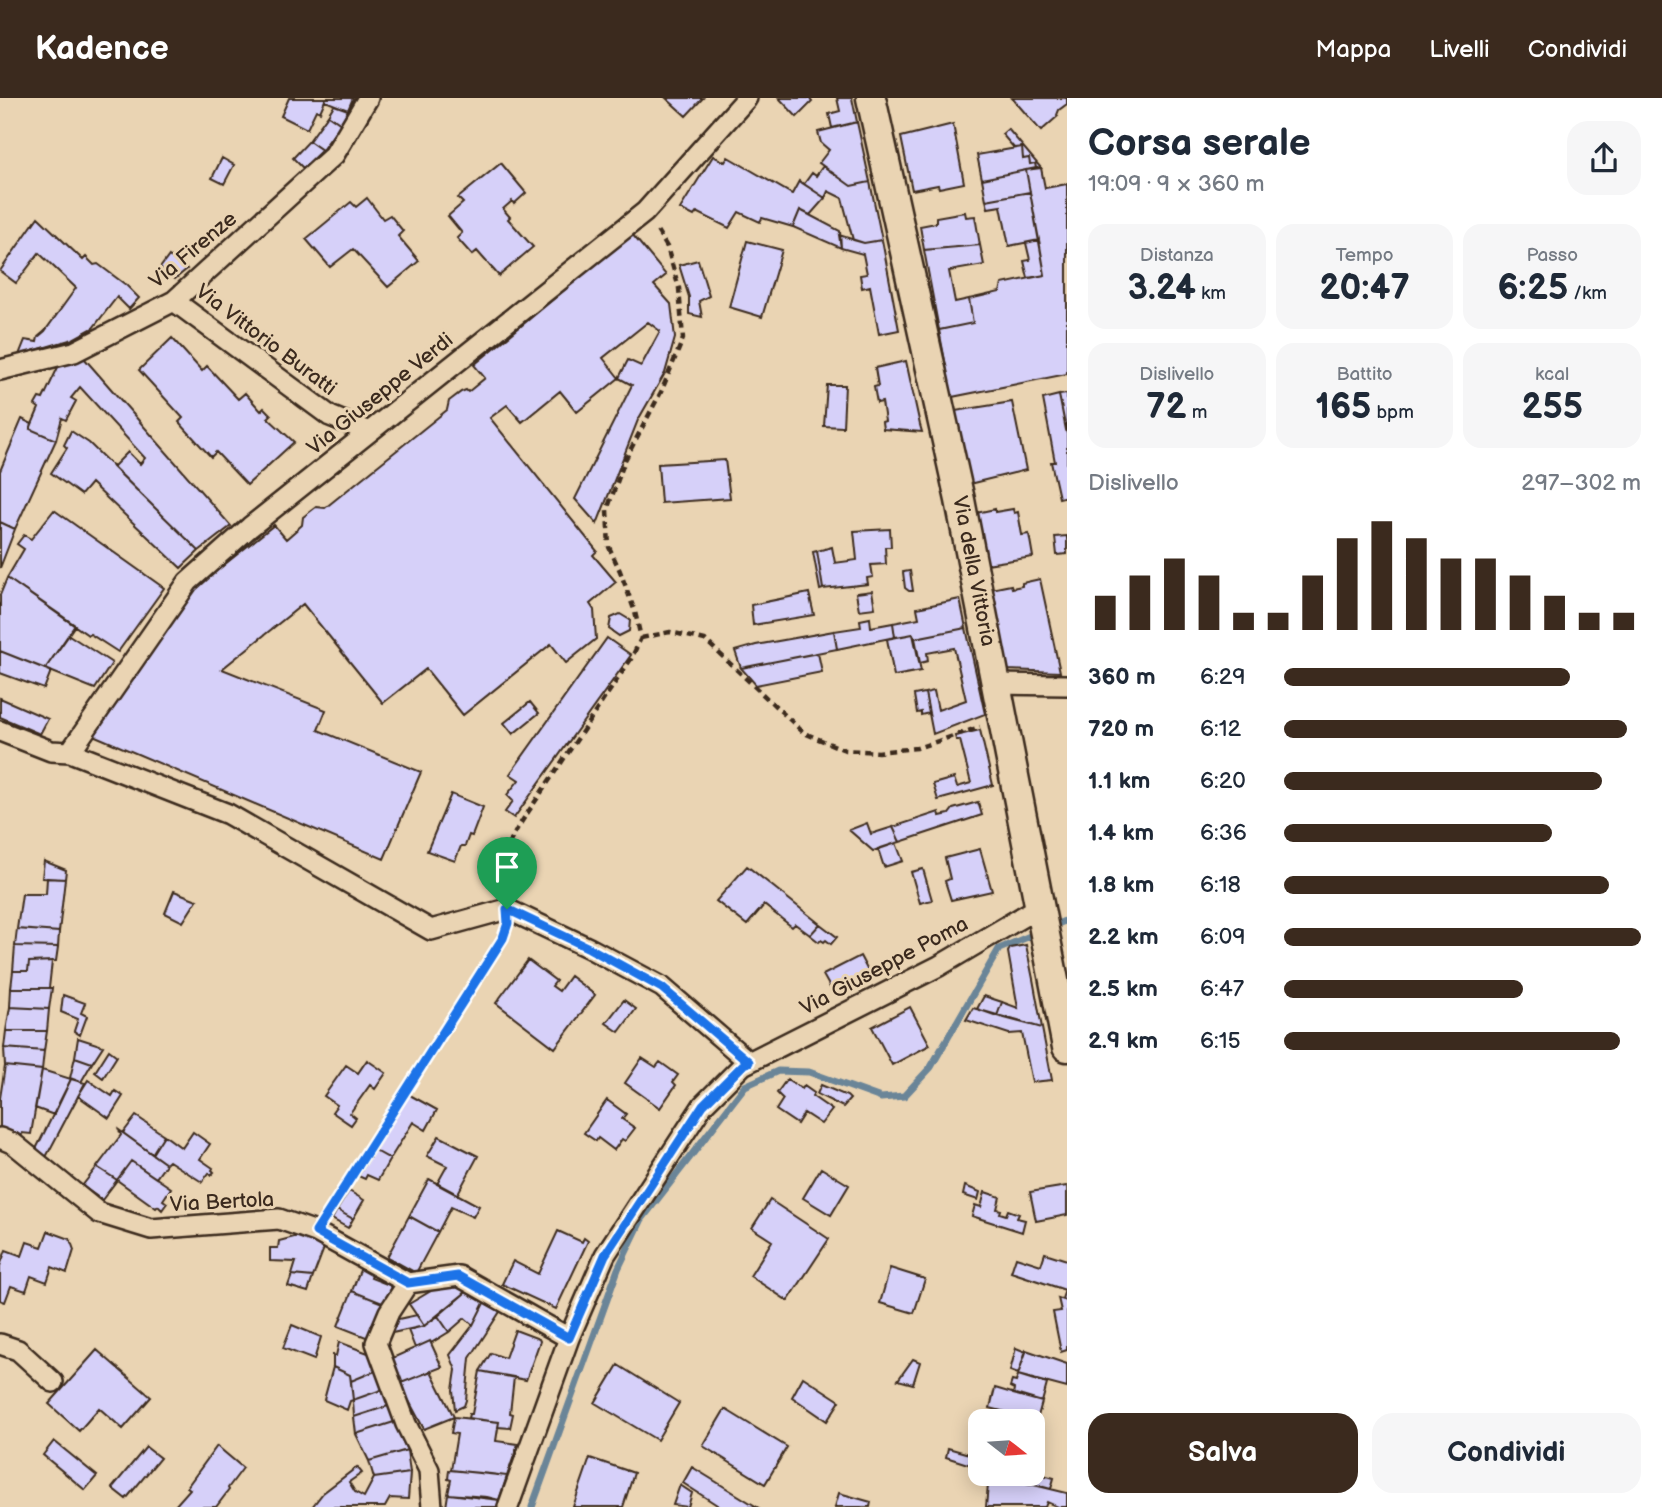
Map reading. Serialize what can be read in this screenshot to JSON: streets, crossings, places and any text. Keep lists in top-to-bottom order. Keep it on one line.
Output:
{"streets":{"street":["Via Firenze","Via Vittorio Buratti","Via Giuseppe Verdi","Via della Vittoria","Via Giuseppe Poma","Via Bertola"]},"crossings":[["Via Firenze","Via Vittorio Buratti"],["Via Vittorio Buratti","Via Giuseppe Verdi"],["Via della Vittoria","Via Giuseppe Poma"]],"north":"right","page":{"header":"Kadence","nav":["Mappa","Livelli","Condividi"],"heading":["Corsa serale","19:09 · 9 × 360 m"],"stats":[["Distanza","3.24 km"],["Tempo","20:47"],["Passo","6:25 /km"],["Dislivello","72 m"],["Battito","165 bpm"],["kcal","255"]],"chart":["Dislivello","297–302 m"],"list":[{"name":"360 m","note":"6:29"},{"name":"720 m","note":"6:12"},{"name":"1.1 km","note":"6:20"},{"name":"1.4 km","note":"6:36"},{"name":"1.8 km","note":"6:18"},{"name":"2.2 km","note":"6:09"},{"name":"2.5 km","note":"6:47"},{"name":"2.9 km","note":"6:15"}],"buttons":["Salva","Condividi"]}}
